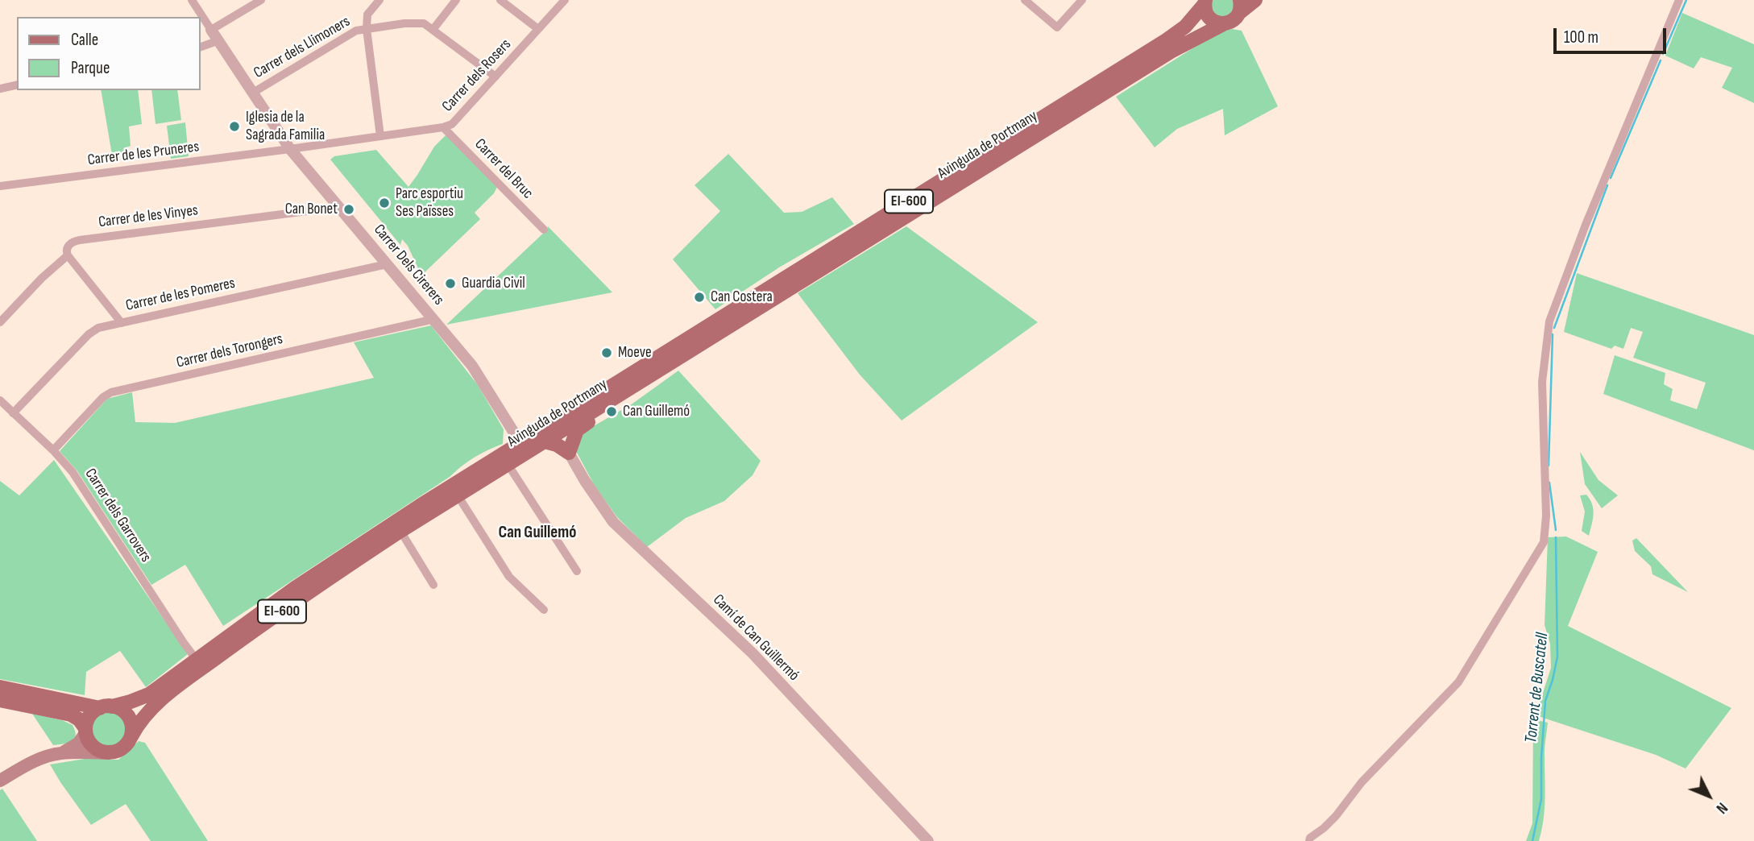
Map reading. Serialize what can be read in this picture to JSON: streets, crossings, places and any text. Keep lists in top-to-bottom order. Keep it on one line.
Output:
{"streets":{"main road":["Avinguda de Portmany","EI-600"],"street":["Carrer dels Llimoners","Carrer dels Rosers","Carrer de les Pruneres","Carrer del Bruc","Carrer de les Vinyes","Carrer Dels Cirerers","Carrer de les Pomeres","Carrer dels Torongers","Carrer dels Garrovers","Camí de Can Guillermó"]},"crossings":[["Carrer dels Llimoners","Carrer Dels Cirerers"],["Carrer dels Rosers","Carrer de les Pruneres"],["Carrer dels Rosers","Carrer del Bruc"],["Carrer dels Rosers","Carrer Dels Cirerers"],["Avinguda de Portmany","EI-600"],["Avinguda de Portmany","Carrer Dels Cirerers"],["Avinguda de Portmany","Carrer dels Garrovers"],["Carrer de les Pruneres","Carrer Dels Cirerers"],["Carrer de les Vinyes","Carrer Dels Cirerers"],["Carrer Dels Cirerers","Carrer de les Pomeres"],["Carrer Dels Cirerers","Carrer dels Torongers"],["Carrer de les Pomeres","Carrer dels Garrovers"],["Carrer dels Torongers","Carrer dels Garrovers"]],"districts":["Can Guillemó"],"water":["Torrent de Buscatell"],"places":["Iglesia de la Sagrada Familia","Parc esportiu Ses Païsses","Can Bonet","Guardia Civil","Can Costera","Moeve","Can Guillemó"],"legend":["Calle","Parque"],"scale_bar":"100 m","north":"bottom right"}
